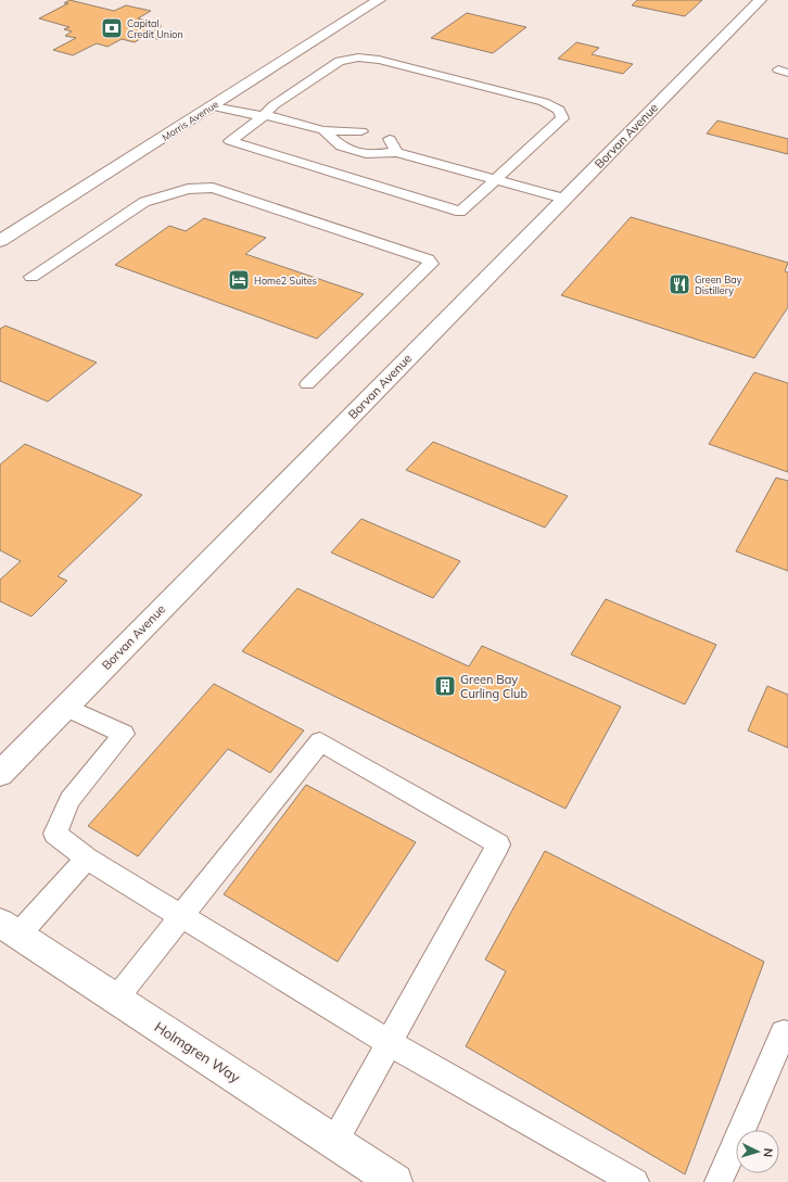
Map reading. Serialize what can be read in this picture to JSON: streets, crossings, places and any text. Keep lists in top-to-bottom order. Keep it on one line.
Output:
{"streets":{"street":["Morris Avenue","Borvan Avenue","Holmgren Way"]},"places":{"bank":["Capital Credit Union"],"hotel":["Home2 Suites"],"restaurant":["Green Bay Distillery"],"building":["Green Bay Curling Club"]},"north":"right"}
